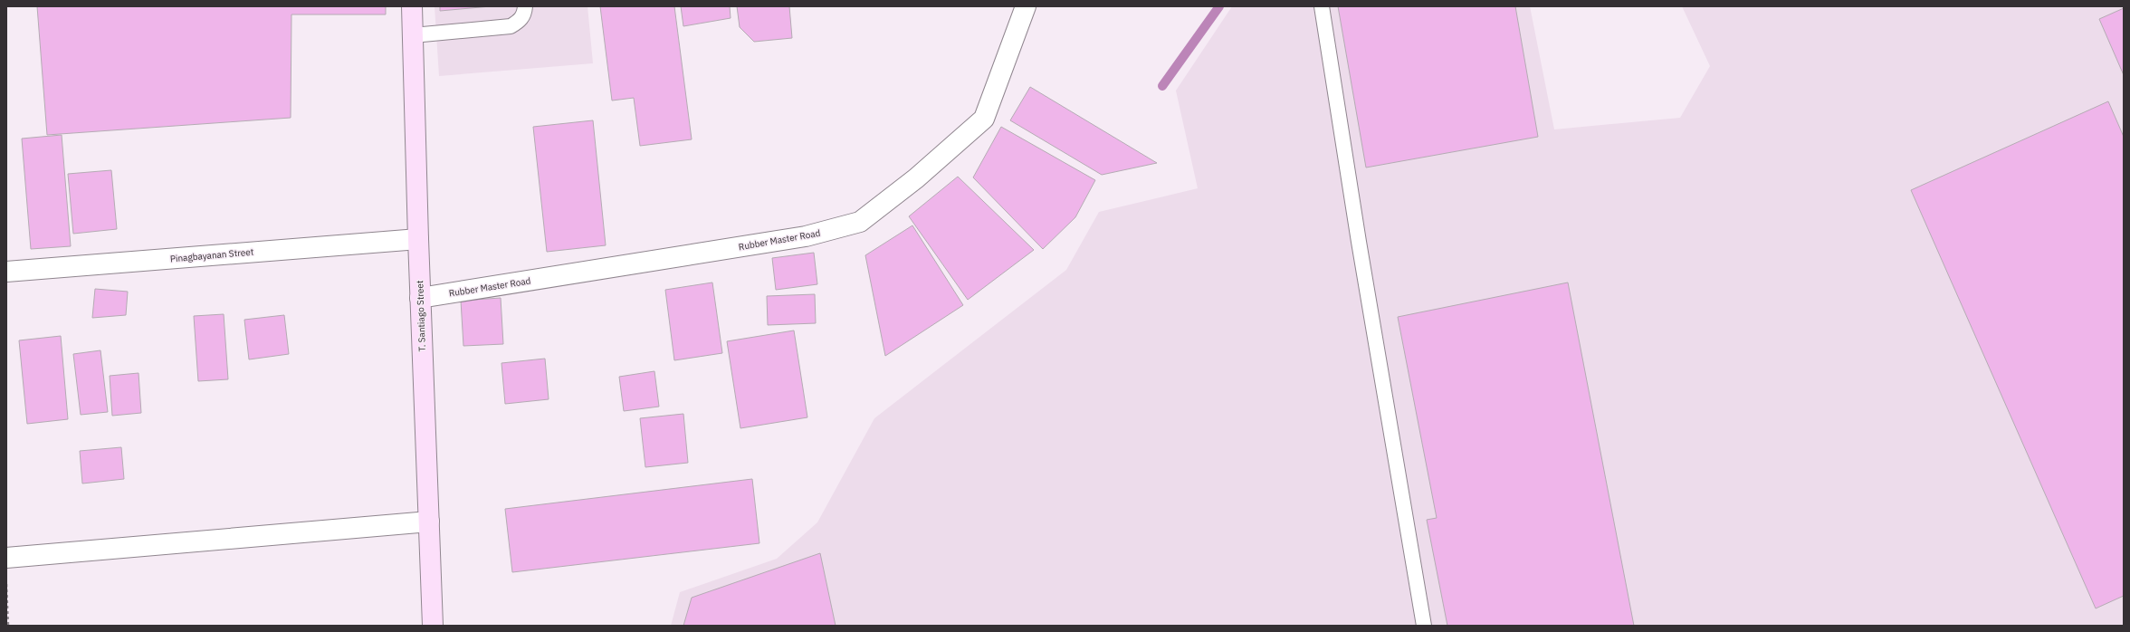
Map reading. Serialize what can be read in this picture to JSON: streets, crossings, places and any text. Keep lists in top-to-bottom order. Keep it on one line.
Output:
{"streets":{"main road":["T. Santiago Street"],"street":["Rubber Master Road","Pinagbayanan Street"]},"crossings":[["Rubber Master Road","T. Santiago Street"],["Pinagbayanan Street","T. Santiago Street"]]}
